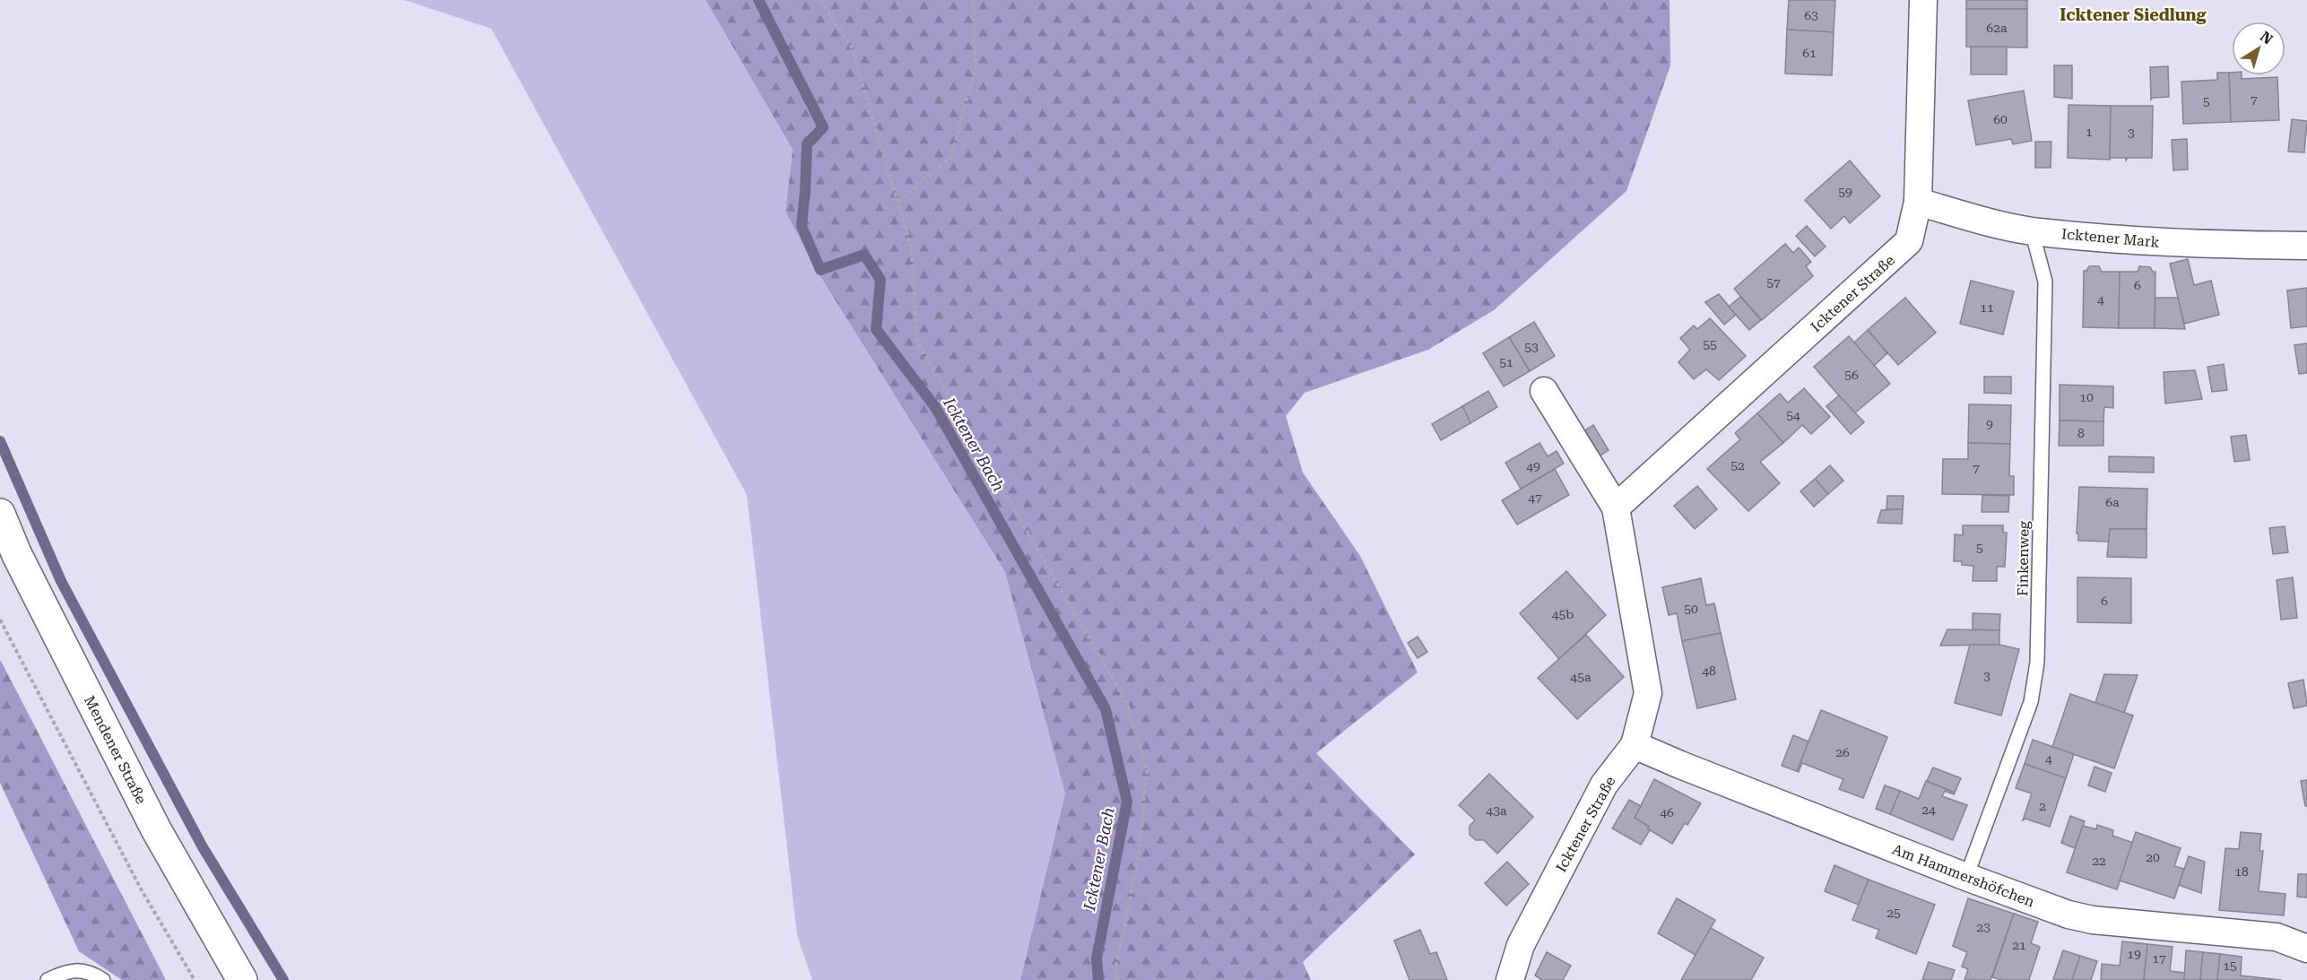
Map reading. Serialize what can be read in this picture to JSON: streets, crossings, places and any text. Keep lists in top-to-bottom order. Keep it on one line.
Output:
{"streets":{"main road":["Mendener Straße"],"street":["Icktener Mark","Icktener Straße","Am Hammershöfchen"],"lane":["Finkenweg"]},"crossings":[["Icktener Mark","Icktener Straße"],["Icktener Mark","Finkenweg"],["Icktener Straße","Am Hammershöfchen"],["Finkenweg","Am Hammershöfchen"]],"districts":["Icktener Siedlung"],"water":["Icktener Bach"],"house_numbers":["63","62a","61","7","5","60","1","3","59","57","6","4","11","55","53","51","56","10","54","9","8","52","49","7","47","6a","5","6","50","45b","48","3","45a","26","4","2","24","43a","46","20","22","18","25","23","21","19","17","15"],"north":"top right"}
